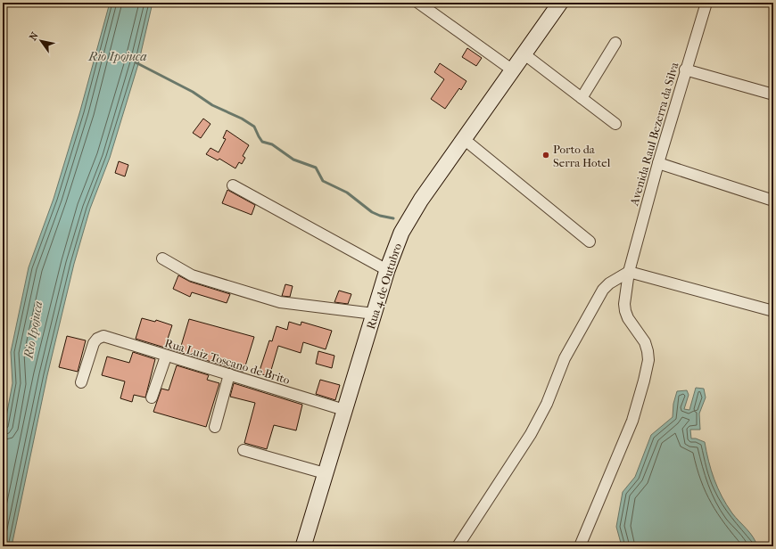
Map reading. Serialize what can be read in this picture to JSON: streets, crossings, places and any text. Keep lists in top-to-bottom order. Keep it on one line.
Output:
{"streets":{"main road":["Rua 4 de Outubro"],"street":["Avenida Raul Bezerra da Silva","Rua Luiz Toscano de Brito"]},"crossings":[["Rua 4 de Outubro","Rua Luiz Toscano de Brito"]],"water":["Rio Ipojuca"],"places":["Porto da Serra Hotel"],"north":"top left"}
